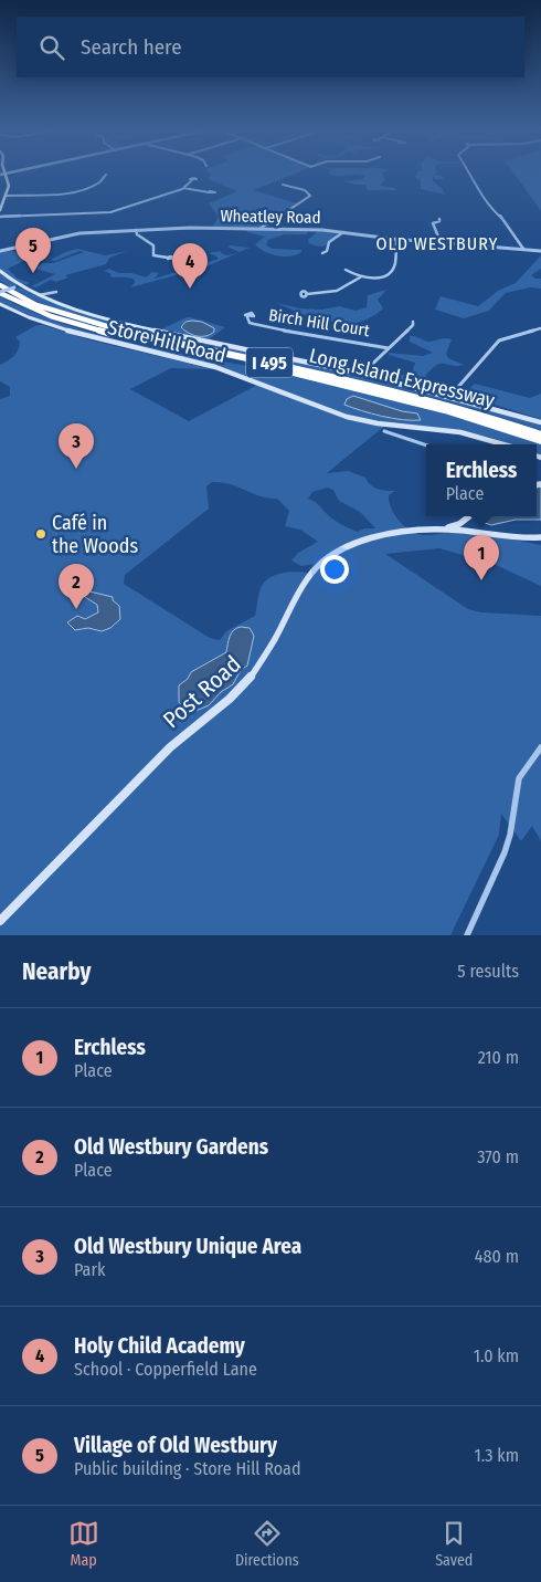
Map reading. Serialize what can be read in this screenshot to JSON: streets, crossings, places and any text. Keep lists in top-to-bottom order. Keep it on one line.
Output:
{"streets":{"highway":["I 495","Long Island Expressway"],"main road":["Store Hill Road","Post Road"],"street":["Wheatley Road","Birch Hill Court"]},"districts":["OLD WESTBURY"],"places":["Café in the Woods"],"page":{"search":"Search here","pins":["5","4","3","1","2"],"popup":["Erchless","Place"],"heading":["Nearby","5 results"],"list":[{"mark":"1","name":"Erchless","note":"Place","value":"210 m"},{"mark":"2","name":"Old Westbury Gardens","note":"Place","value":"370 m"},{"mark":"3","name":"Old Westbury Unique Area","note":"Park","value":"480 m"},{"mark":"4","name":"Holy Child Academy","note":"School · Copperfield Lane","value":"1.0 km"},{"mark":"5","name":"Village of Old Westbury","note":"Public building · Store Hill Road","value":"1.3 km"}],"nav":["Map","Directions","Saved"]}}
